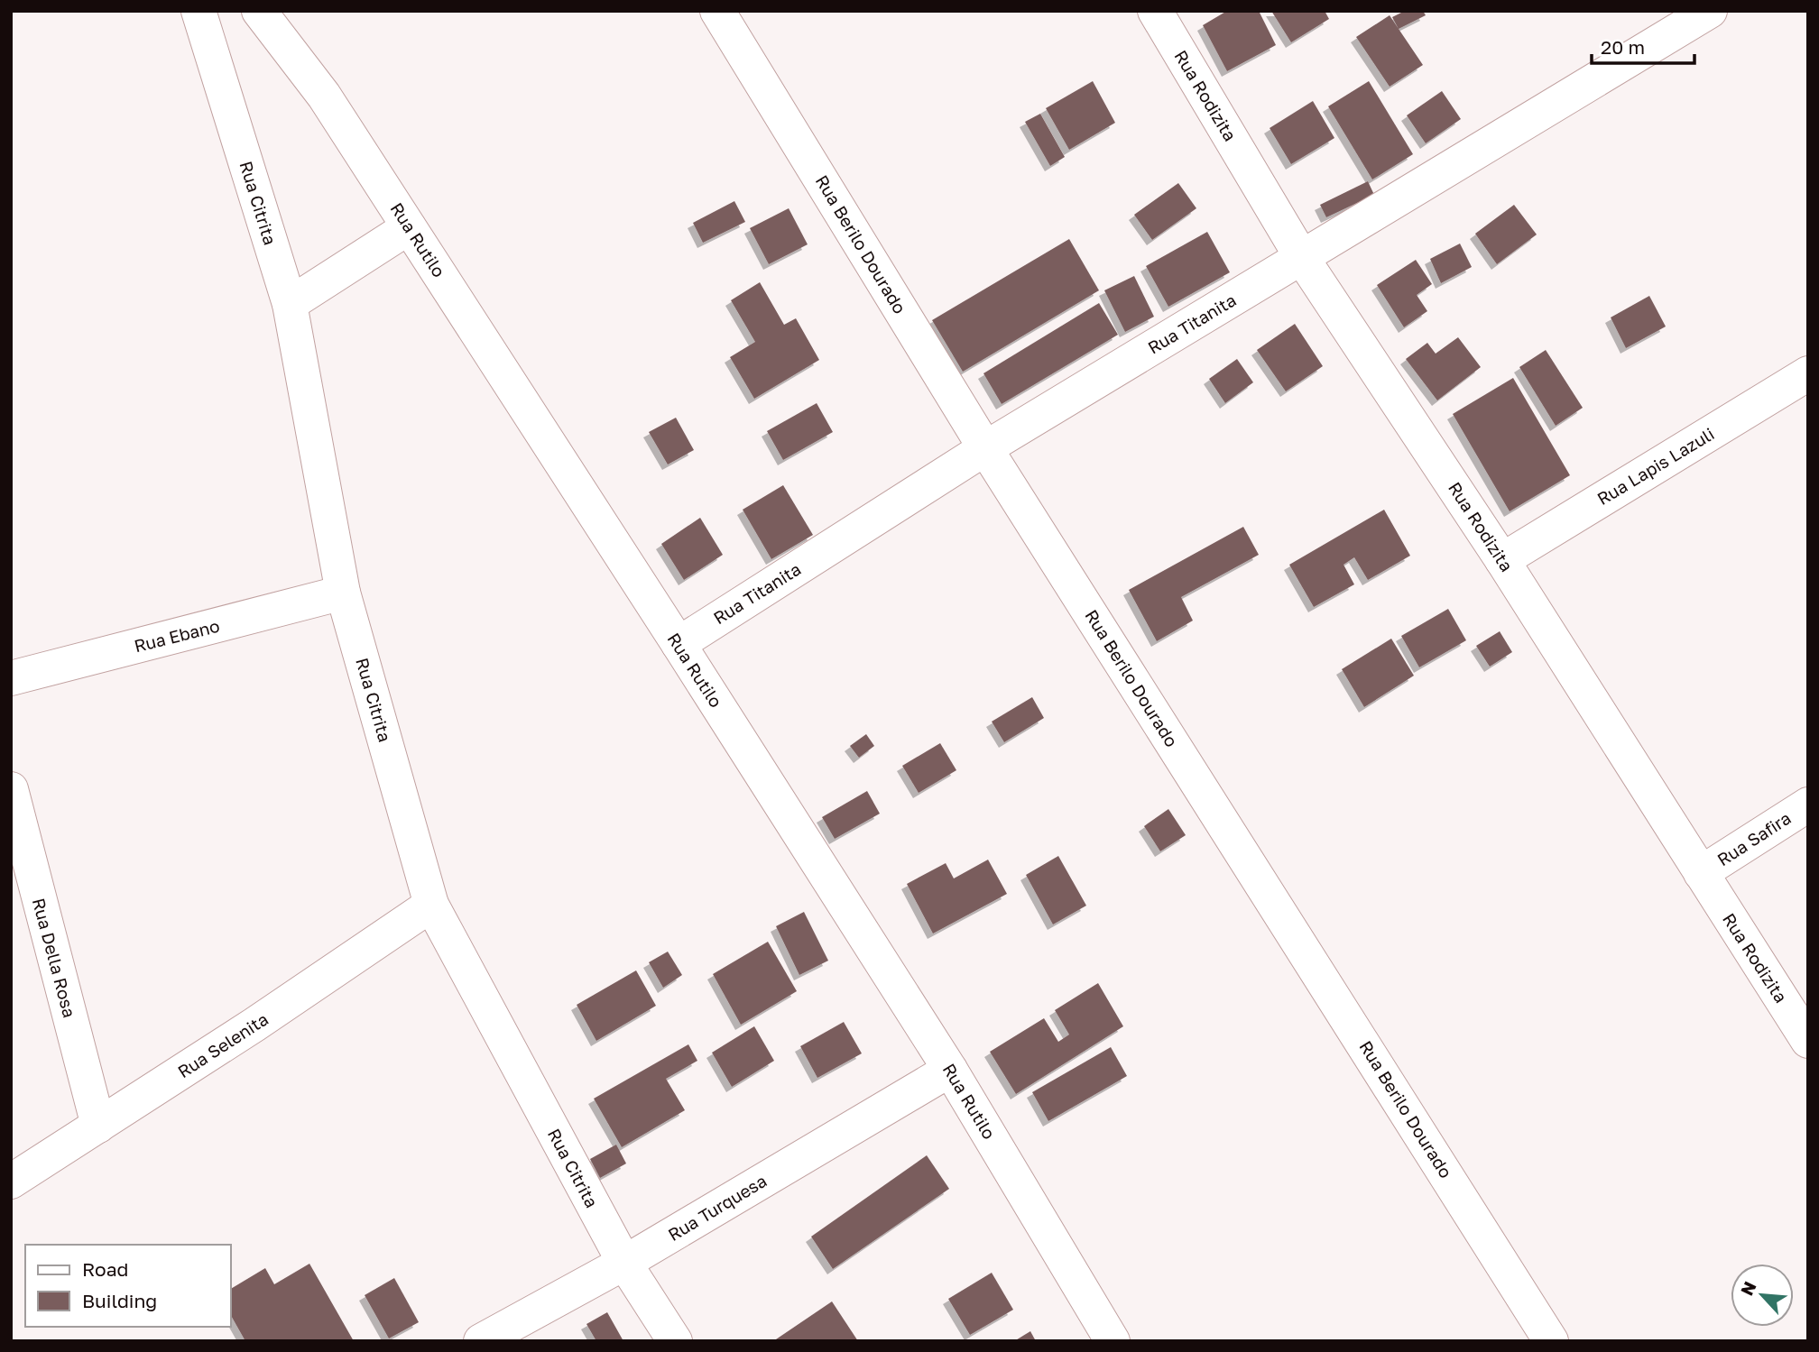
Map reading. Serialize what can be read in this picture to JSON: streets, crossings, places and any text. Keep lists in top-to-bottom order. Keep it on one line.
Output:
{"streets":{"street":["Rua Rodizita","Rua Citrita","Rua Rutilo","Rua Berilo Dourado","Rua Titanita","Rua Lapis Lazuli","Rua Ebano","Rua Safira","Rua Della Rosa","Rua Selenita","Rua Turquesa"]},"crossings":[["Rua Rodizita","Rua Titanita"],["Rua Rodizita","Rua Lapis Lazuli"],["Rua Rodizita","Rua Safira"],["Rua Citrita","Rua Ebano"],["Rua Citrita","Rua Selenita"],["Rua Citrita","Rua Turquesa"],["Rua Rutilo","Rua Titanita"],["Rua Rutilo","Rua Turquesa"],["Rua Berilo Dourado","Rua Titanita"],["Rua Della Rosa","Rua Selenita"]],"legend":["Road","Building"],"scale_bar":"20 m","north":"top left"}
